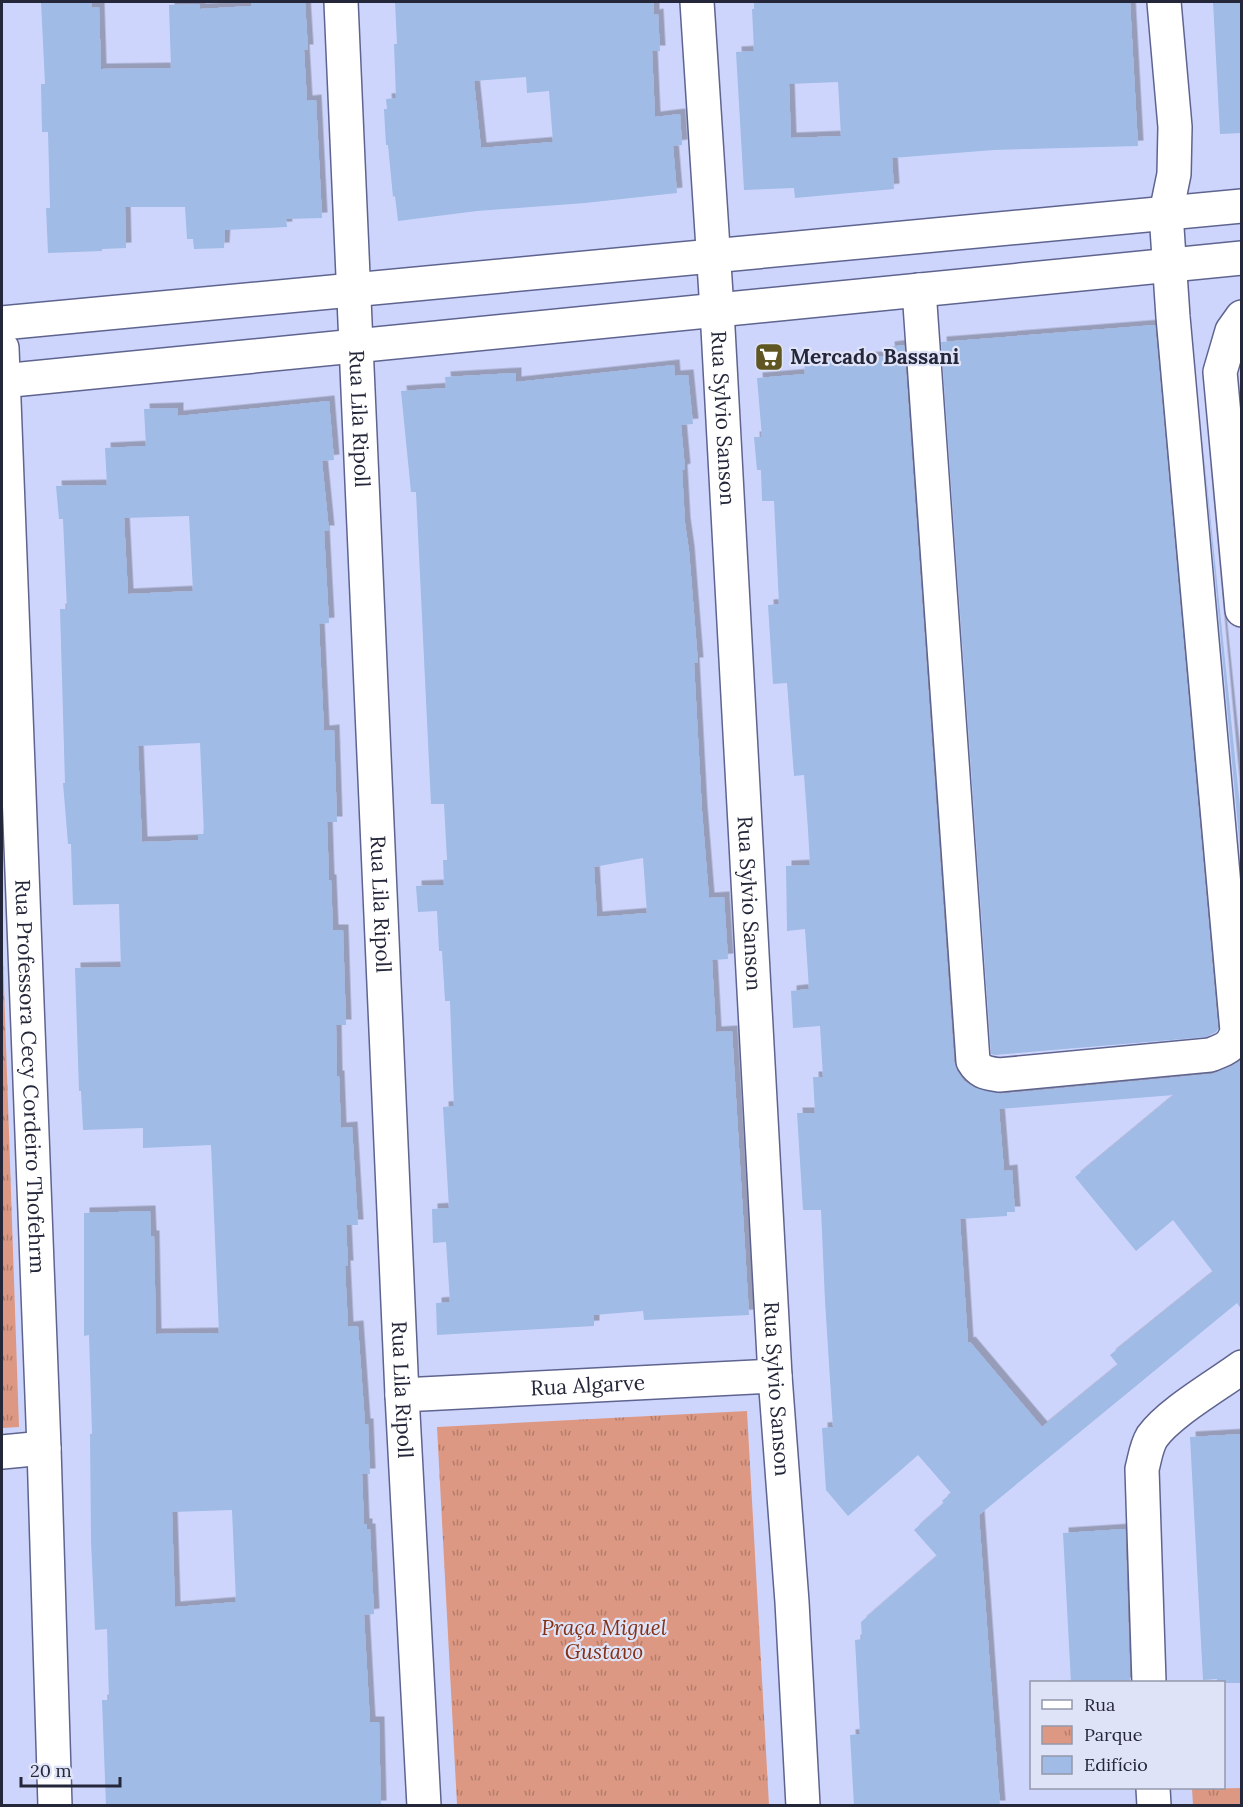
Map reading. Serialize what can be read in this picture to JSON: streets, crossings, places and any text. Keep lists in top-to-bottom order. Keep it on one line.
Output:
{"streets":{"street":["Rua Lila Ripoll","Rua Sylvio Sanson","Rua Professora Cecy Cordeiro Thofehrm","Rua Algarve"]},"crossings":[["Rua Lila Ripoll","Rua Algarve"],["Rua Sylvio Sanson","Rua Algarve"]],"parks":["Praça Miguel Gustavo"],"places":{"supermarket":["Mercado Bassani"]},"legend":["Rua","Parque","Edifício"],"scale_bar":"20 m"}
